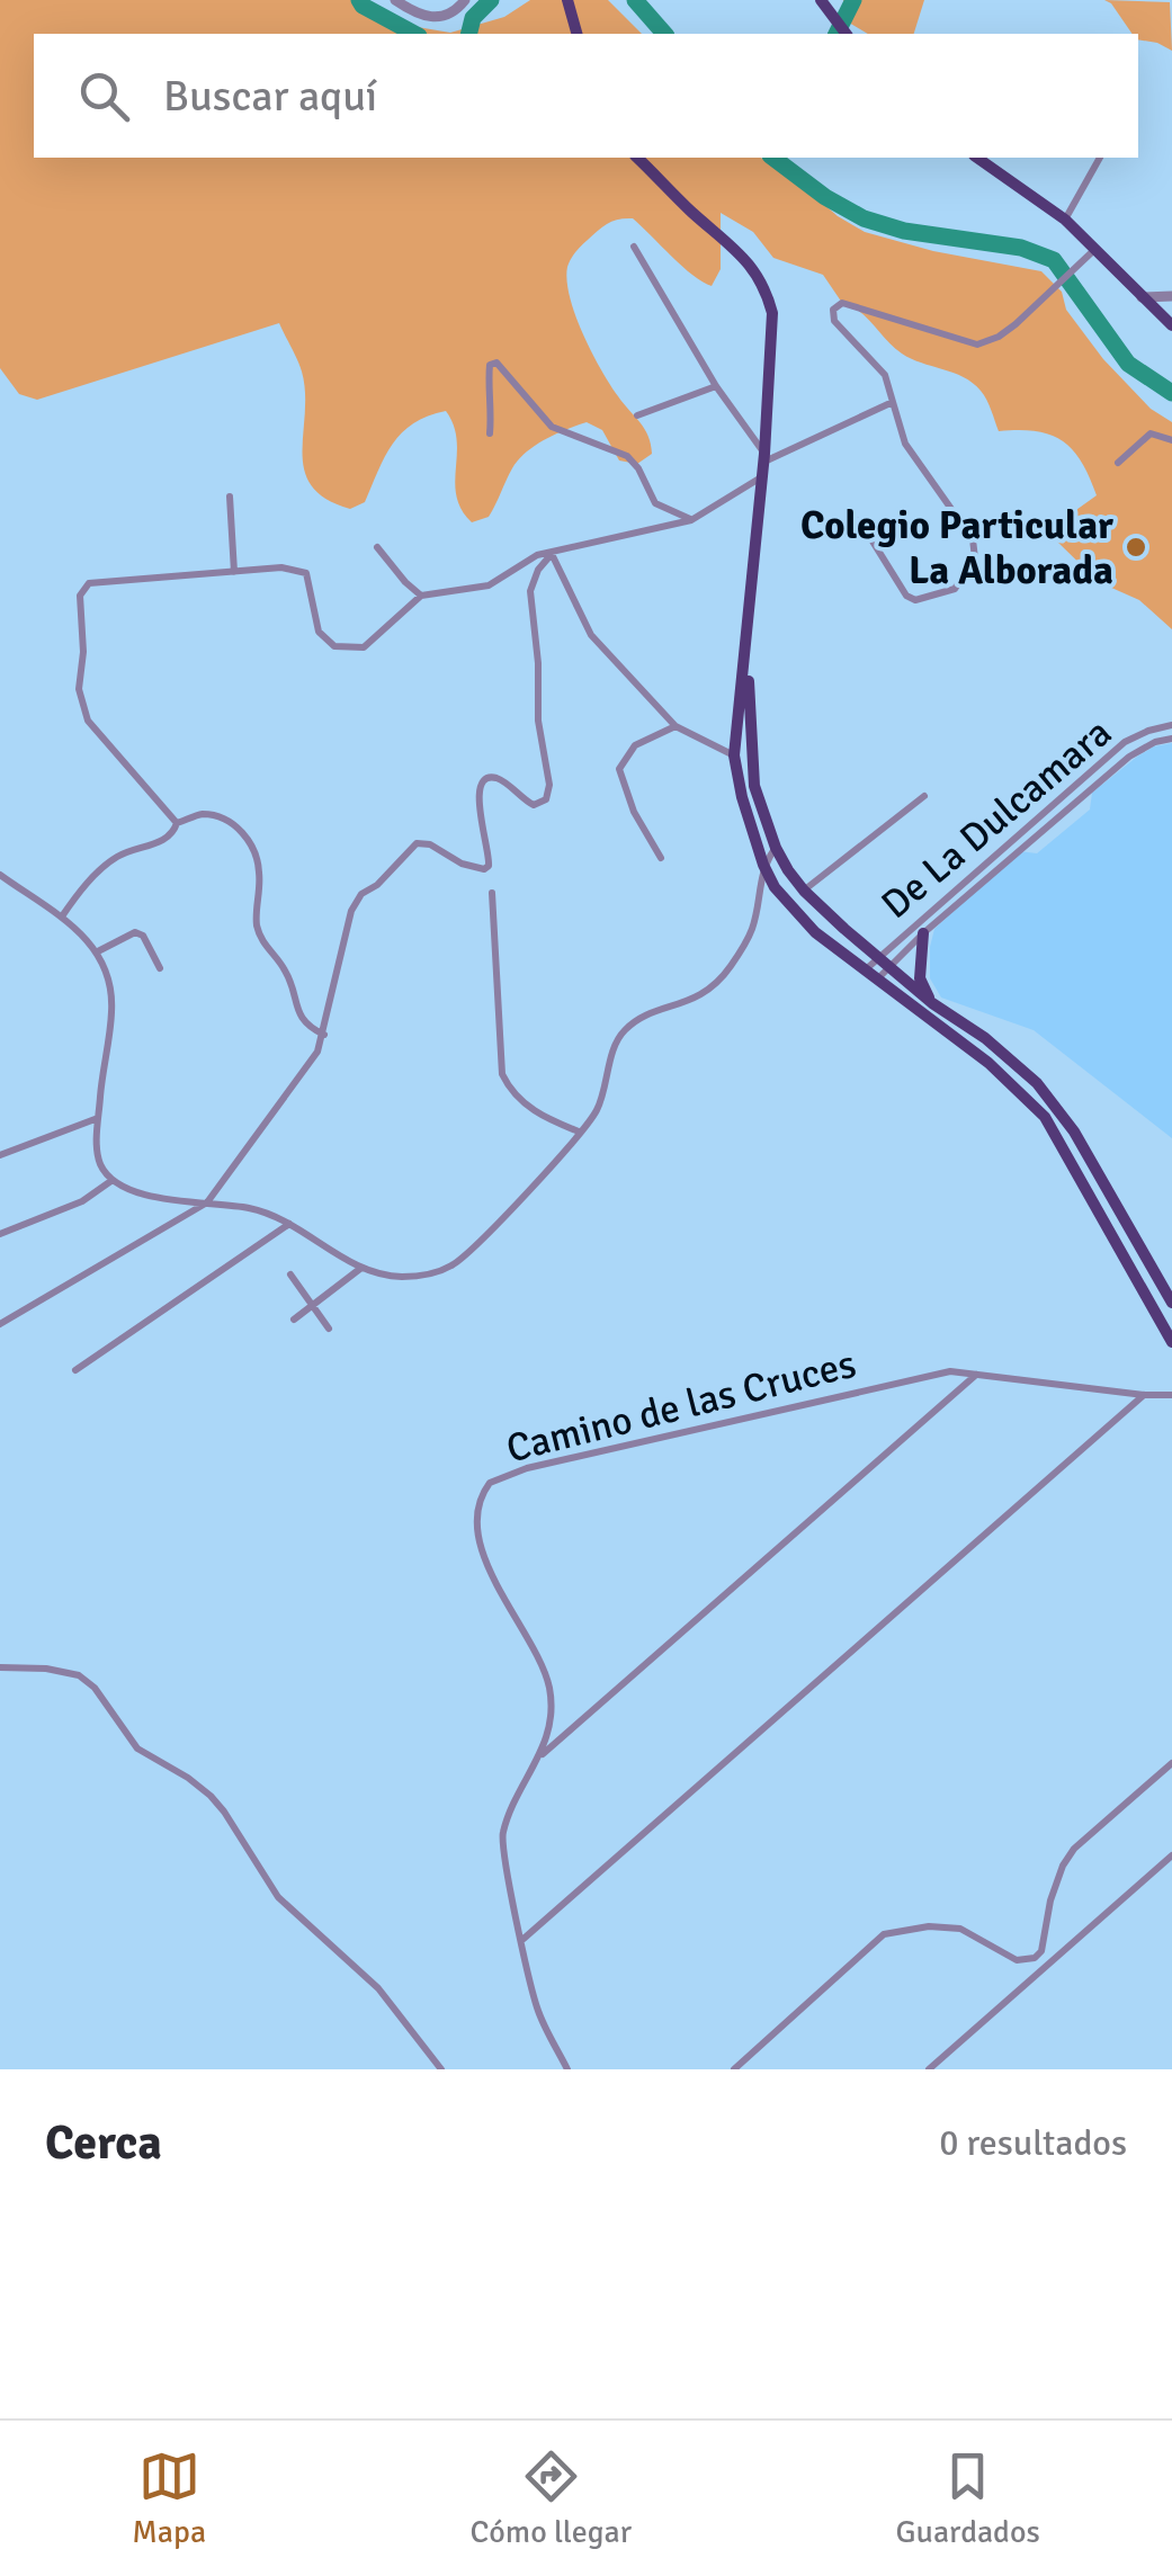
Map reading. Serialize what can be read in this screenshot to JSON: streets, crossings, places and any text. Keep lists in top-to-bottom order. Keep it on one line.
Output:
{"streets":{"street":["De La Dulcamara","Camino de las Cruces"]},"places":["Colegio Particular La Alborada"],"page":{"search":"Buscar aquí","heading":["Cerca","0 resultados"],"nav":["Mapa","Cómo llegar","Guardados"]}}
